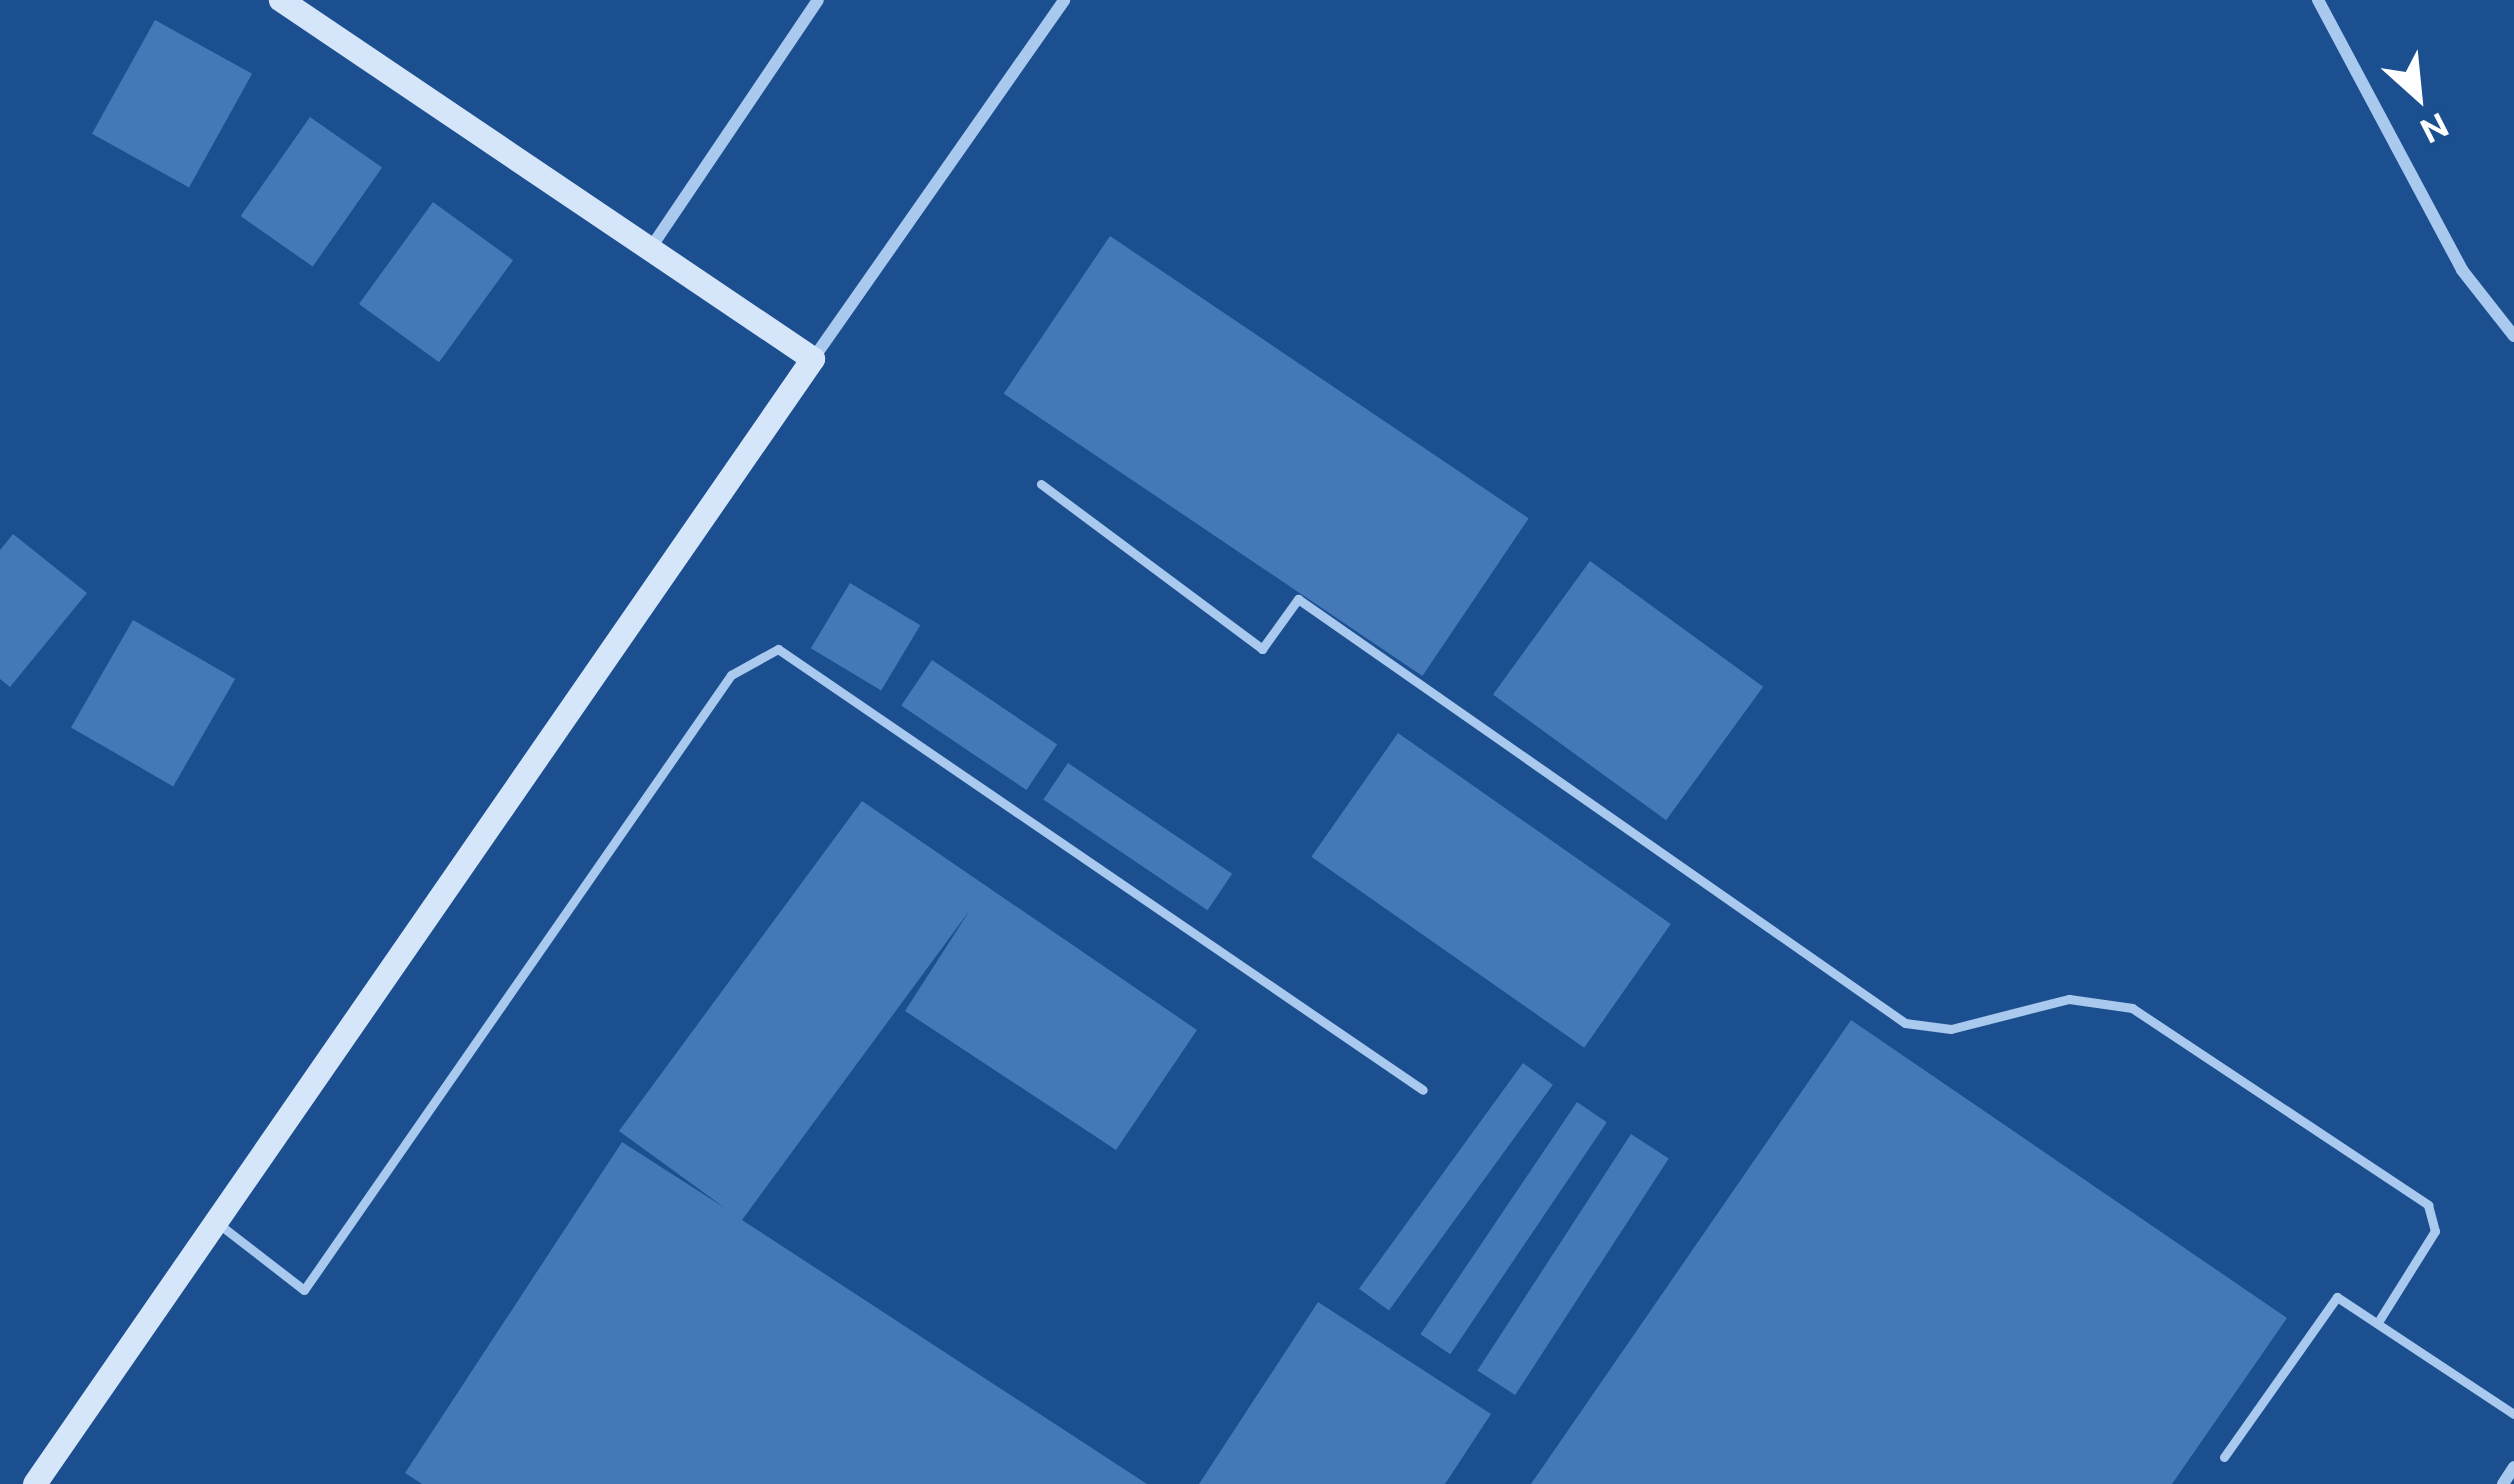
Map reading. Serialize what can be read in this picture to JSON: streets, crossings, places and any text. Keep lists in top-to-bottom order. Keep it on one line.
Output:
{"north":"bottom right"}
